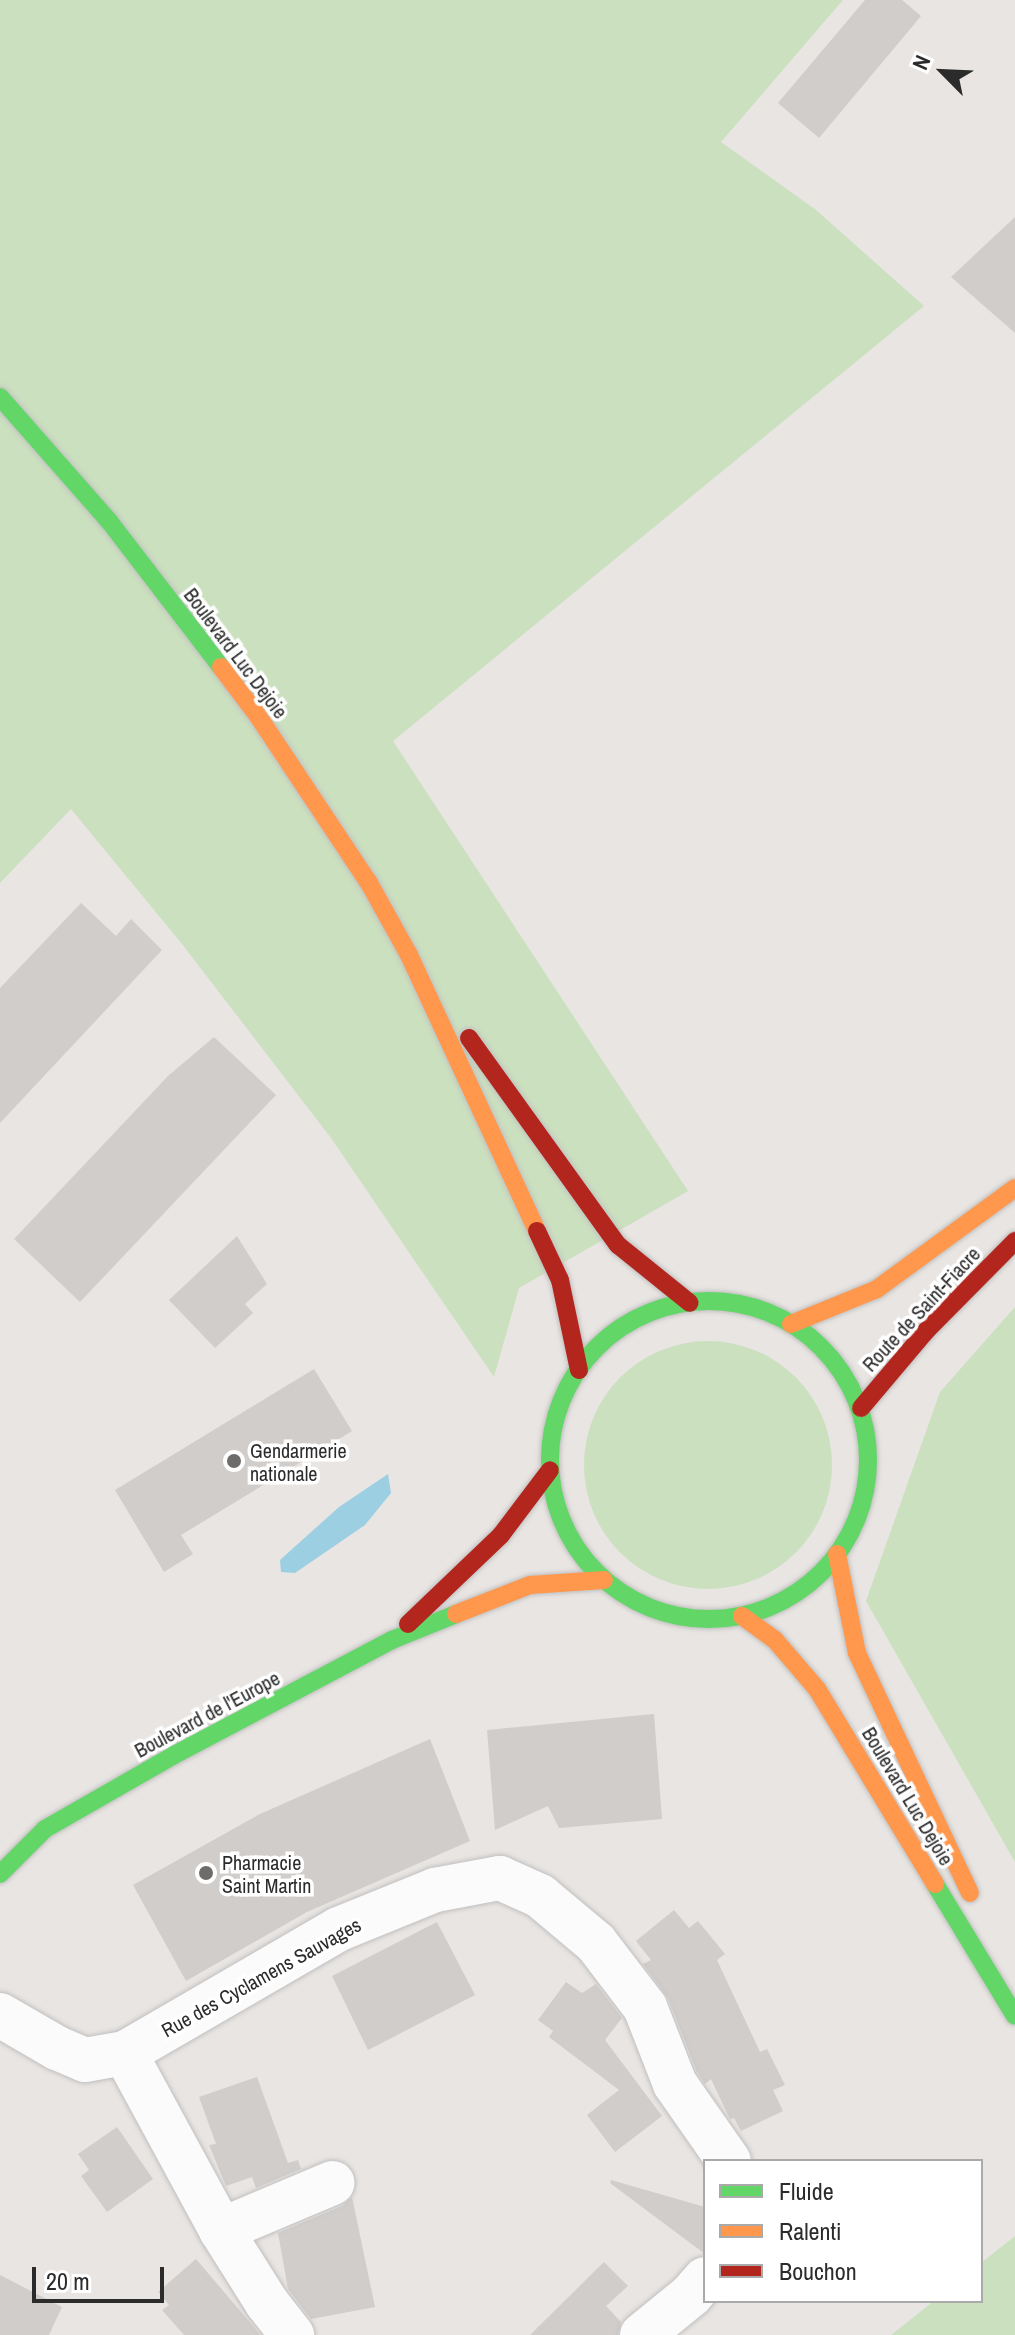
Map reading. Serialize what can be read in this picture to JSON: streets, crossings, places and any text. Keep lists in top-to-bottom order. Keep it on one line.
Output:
{"streets":{"main road":["Boulevard Luc Dejoie","Route de Saint-Fiacre","Boulevard de l'Europe"],"street":["Rue des Cyclamens Sauvages"]},"places":["Gendarmerie nationale","Pharmacie Saint Martin"],"legend":["Fluide","Ralenti","Bouchon"],"scale_bar":"20 m","north":"top left"}
